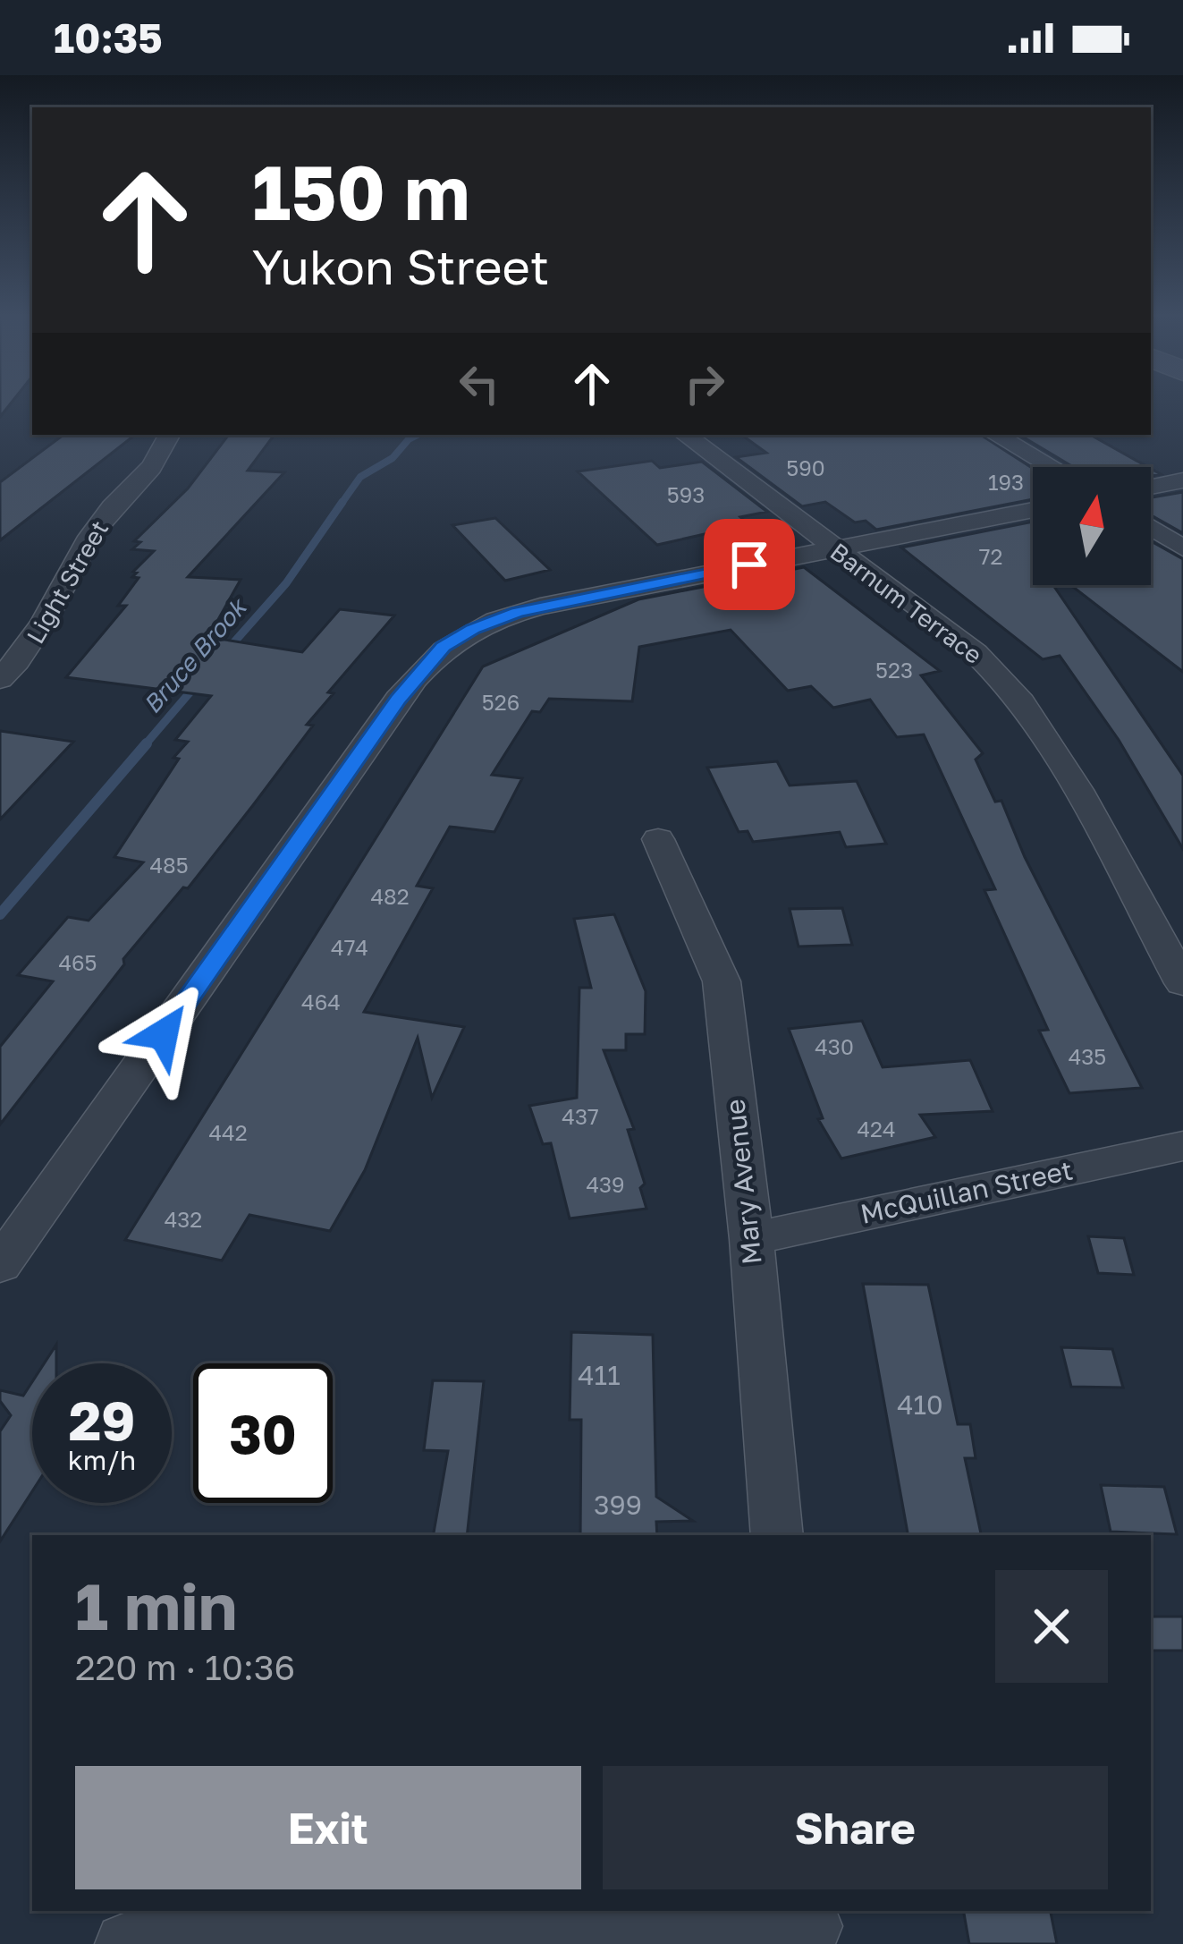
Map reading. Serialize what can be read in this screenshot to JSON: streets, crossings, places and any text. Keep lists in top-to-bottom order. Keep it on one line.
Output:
{"streets":{"street":["Light Street","Barnum Terrace","Mary Avenue","McQuillan Street"]},"crossings":[["Mary Avenue","McQuillan Street"]],"water":["Bruce Brook"],"house_numbers":["590","193","593","72","523","526","485","482","474","465","464","430","435","437","424","442","439","432","411","410","399"],"north":"top","page":{"status":"10:35","turn":["150 m","Yukon Street"],"speed":"29 km/h","limit":"30","heading":["1 min","220 m · 10:36"],"buttons":["Exit","Share"]}}
